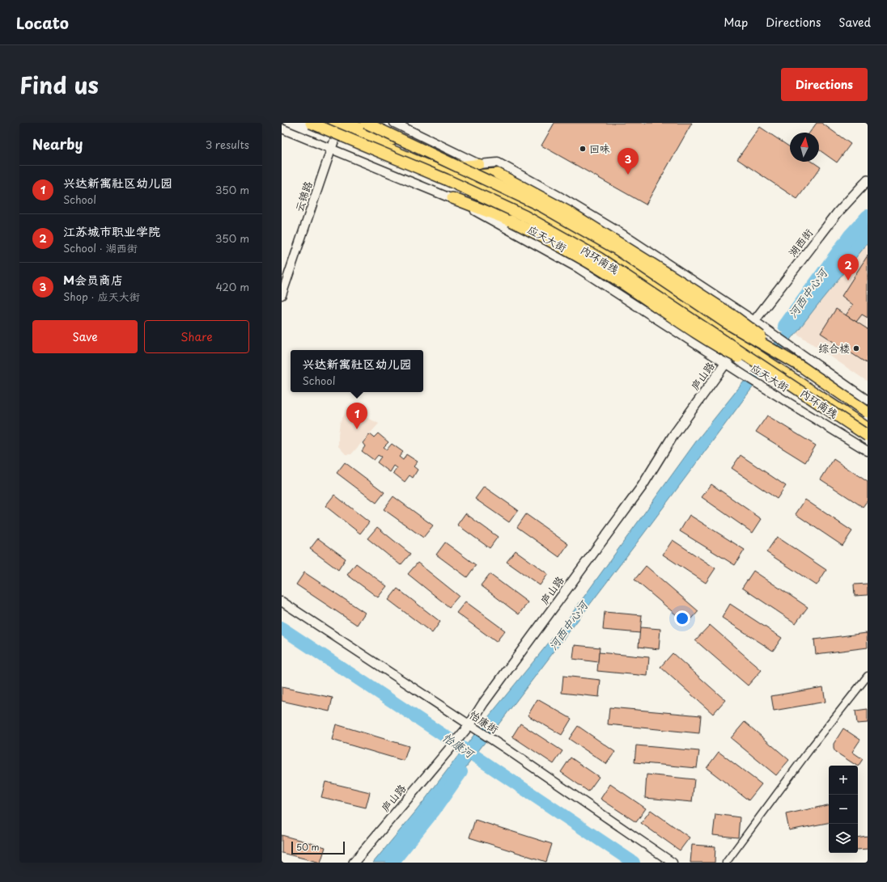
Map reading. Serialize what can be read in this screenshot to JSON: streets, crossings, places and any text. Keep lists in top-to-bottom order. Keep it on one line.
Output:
{"streets":{"highway":["内环南线"],"main road":["应天大街","湖西街","庐山路"],"street":["云锦路","怡康街"]},"crossings":[["云锦路","应天大街"],["应天大街","内环南线"],["应天大街","庐山路"],["湖西街","庐山路"],["庐山路","怡康街"]],"water":["河西中心河","怡康河"],"places":["回味","综合楼"],"scale_bar":"50 m","north":"top","page":{"header":"Locato","nav":["Map","Directions","Saved"],"title":"Find us","buttons":["Directions",["Save","Share"]],"heading":["Nearby","3 results"],"pins":["3","2","1"],"list":[{"mark":"1","name":"兴达新寓社区幼儿园","note":"School","value":"350 m"},{"mark":"2","name":"江苏城市职业学院","note":"School · 湖西街","value":"350 m"},{"mark":"3","name":"M会员商店","note":"Shop · 应天大街","value":"420 m"}],"popup":["兴达新寓社区幼儿园","School"],"map_buttons":["+","−"],"scale":"50 m"}}
